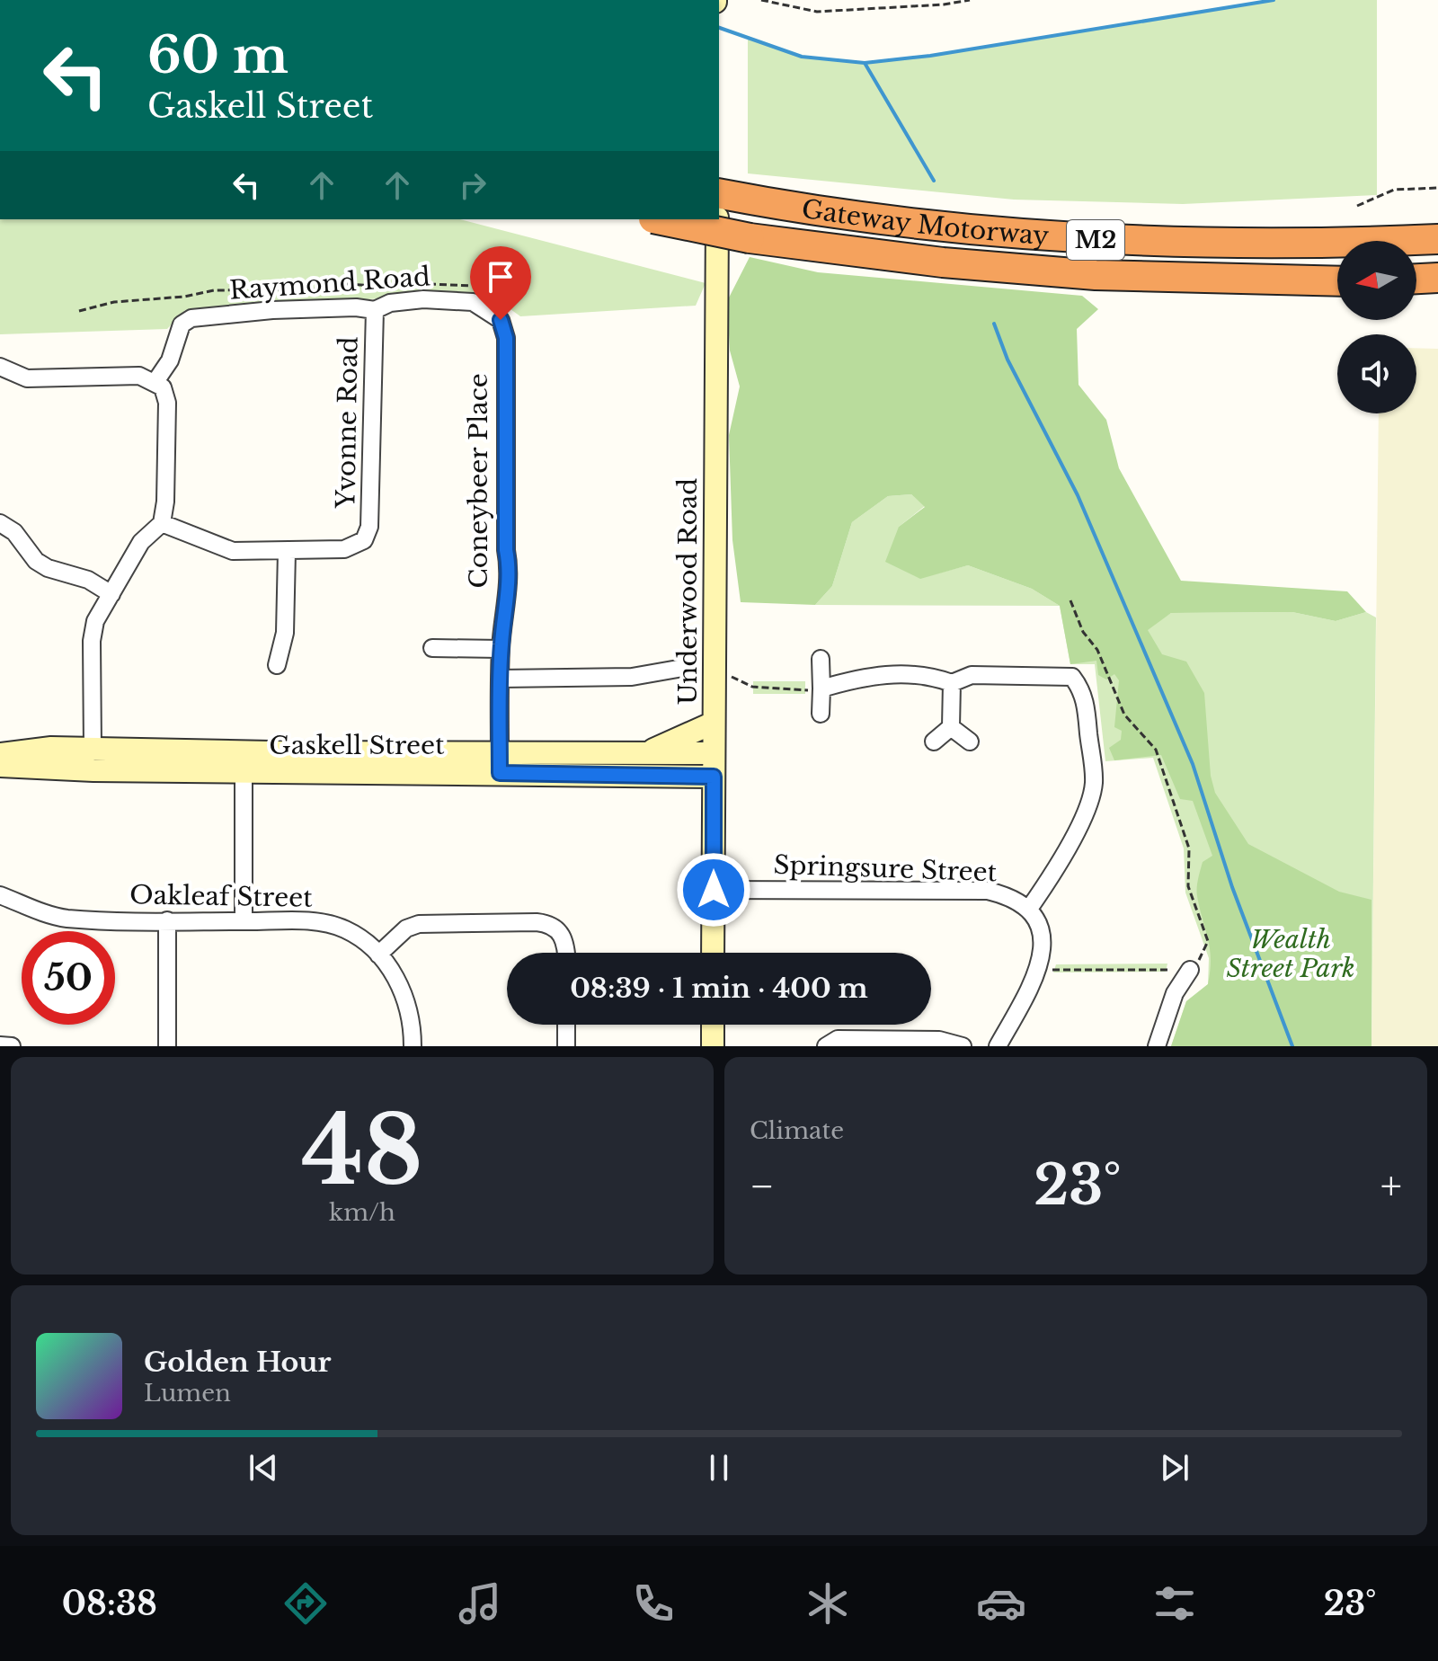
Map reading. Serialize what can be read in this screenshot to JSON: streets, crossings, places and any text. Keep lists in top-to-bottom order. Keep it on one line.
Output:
{"streets":{"highway":["Gateway Motorway","M2"],"street":["Raymond Road","Yvonne Road","Coneybeer Place","Underwood Road","Gaskell Street","Springsure Street","Oakleaf Street"]},"crossings":[["Raymond Road","Yvonne Road"],["Raymond Road","Coneybeer Place"],["Coneybeer Place","Gaskell Street"],["Underwood Road","Gaskell Street"],["Underwood Road","Springsure Street"]],"parks":["Wealth Street Park"],"north":"left","page":{"turn":["60 m","Gaskell Street"],"limit":"50","trip":"08:39 · 1 min · 400 m","tile":[["48","km/h"],"Climate"],"heat":["−","23°","+"],"song":["Golden Hour","Lumen"],"tabs":["08:38","23°"]}}
